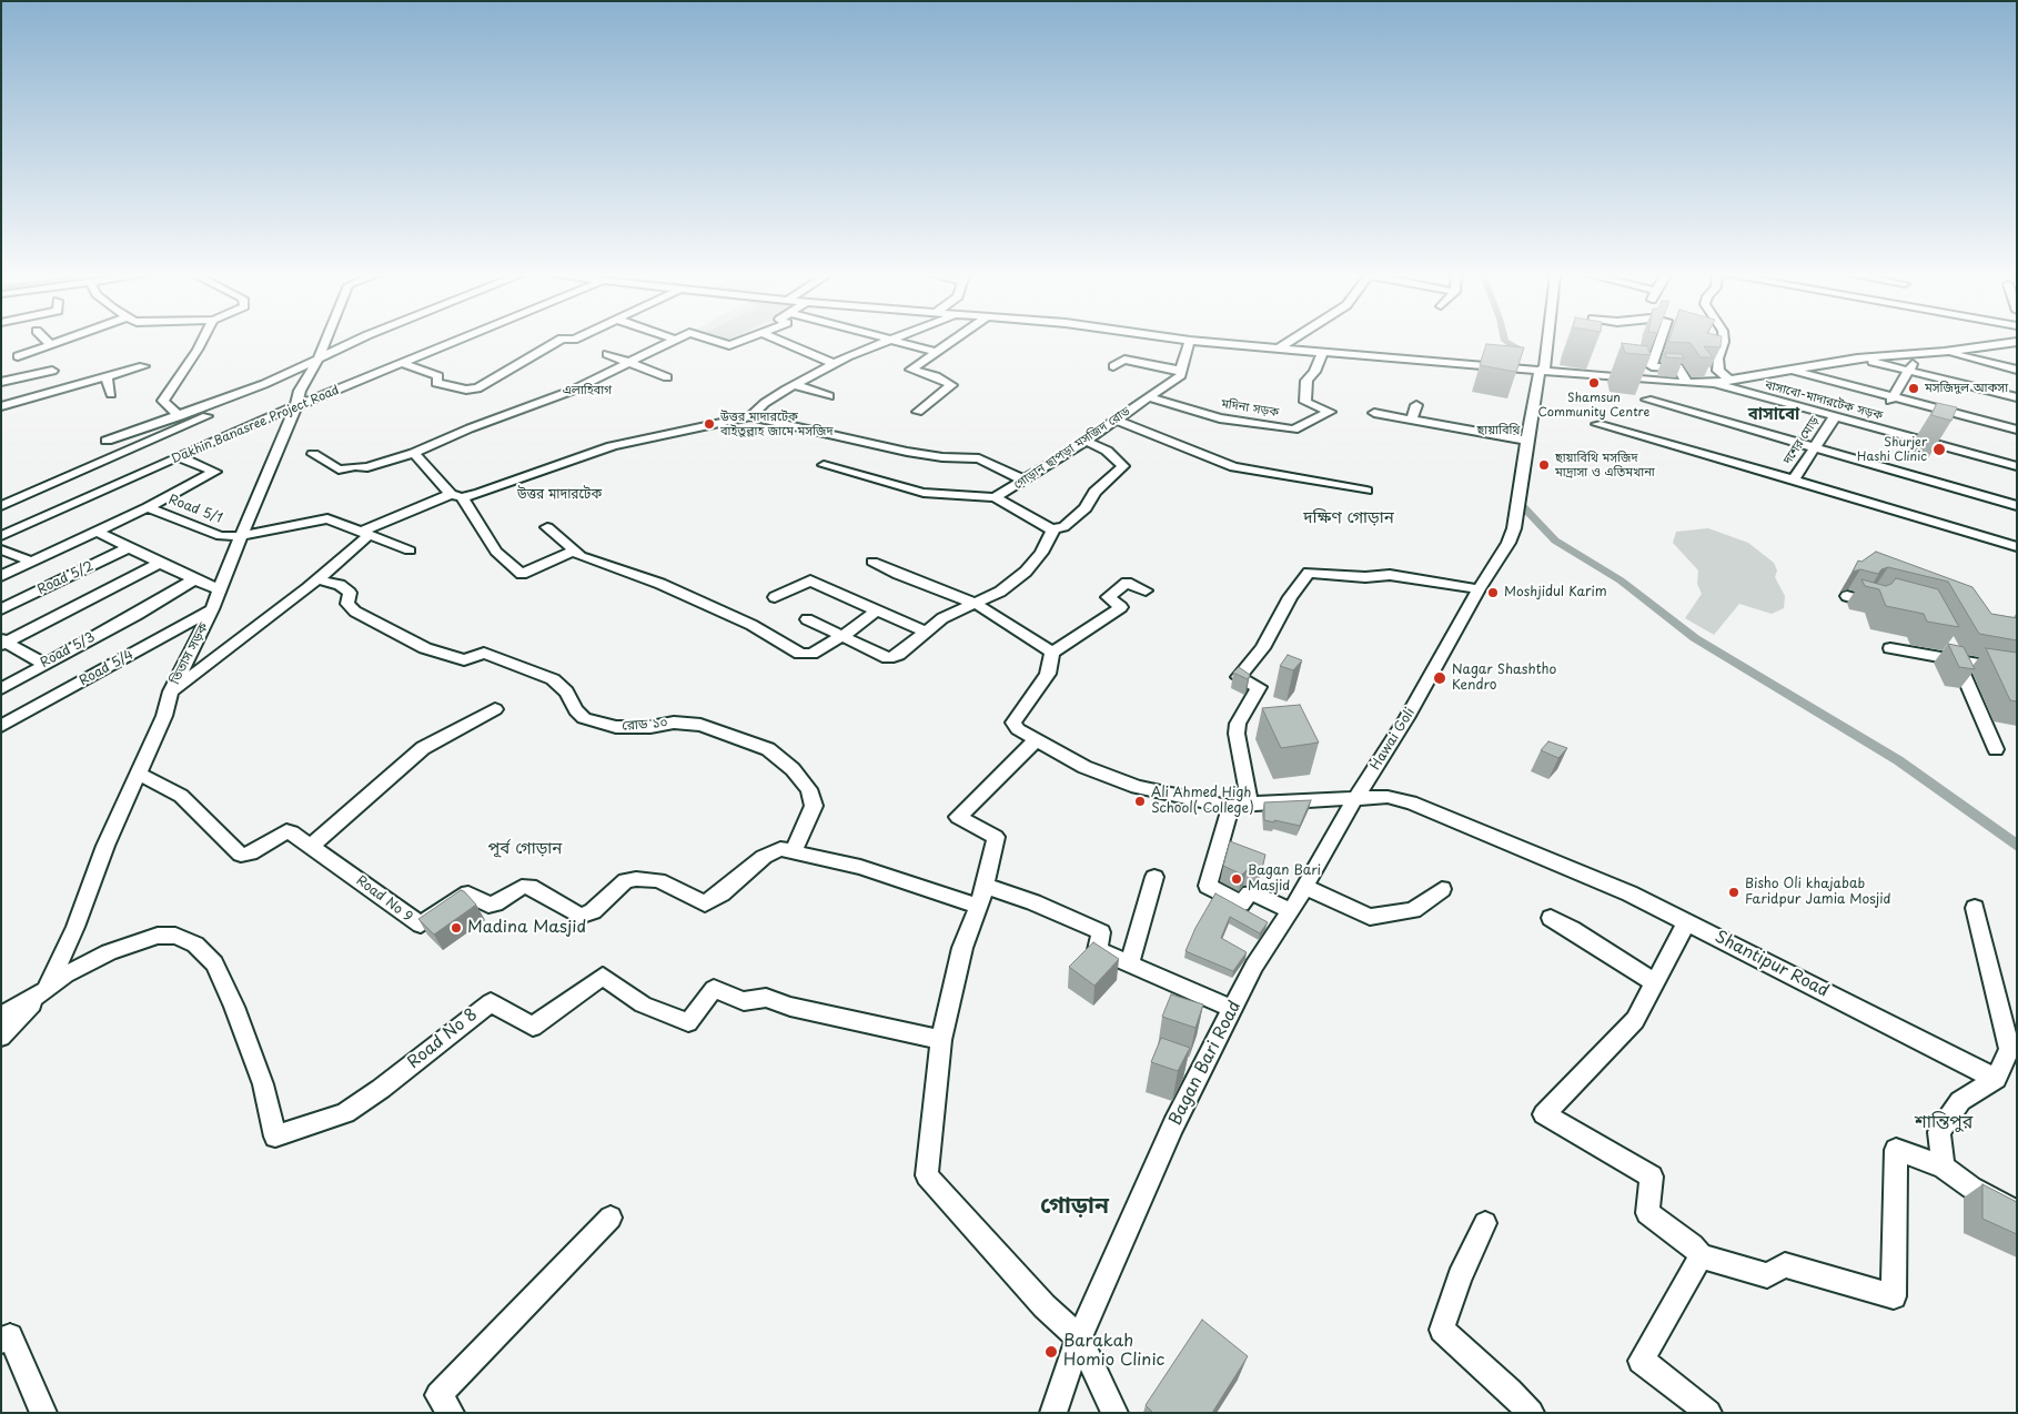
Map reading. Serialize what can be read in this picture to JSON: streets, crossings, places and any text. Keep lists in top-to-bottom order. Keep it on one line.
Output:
{"streets":{"street":["বাসাবো-মাদারটেক সড়ক","মদিনা সড়ক","Dakhin Banasree Project Road","দশের মোড়","গোড়ান ছাপড়া মসজিদ রোড","Road 5/1","Road 5/2","Road 5/3","তিতাস সড়ক","Road 5/4","রোড ১০","Hawai Goli","Road No 9","Shantipur Road","Road No 8","Bagan Bari Road"]},"crossings":[["বাসাবো-মাদারটেক সড়ক","মদিনা সড়ক"],["বাসাবো-মাদারটেক সড়ক","দশের মোড়"],["বাসাবো-মাদারটেক সড়ক","Hawai Goli"],["মদিনা সড়ক","গোড়ান ছাপড়া মসজিদ রোড"],["Dakhin Banasree Project Road","তিতাস সড়ক"],["Road 5/1","তিতাস সড়ক"],["তিতাস সড়ক","Road 5/4"],["তিতাস সড়ক","Road No 9"],["তিতাস সড়ক","Road No 8"],["রোড ১০","Road No 9"],["Hawai Goli","Shantipur Road"],["Hawai Goli","Bagan Bari Road"],["Shantipur Road","Bagan Bari Road"]],"districts":["এলাহিবাগ","বাসাবো","ছায়াবিথি","উত্তর মাদারটেক","দক্ষিণ গোড়ান","পূর্ব গোড়ান","শান্তিপুর","গোড়ান"],"places":["Shamsun Community Centre","মসজিদুল আকসা","উত্তর মাদারটেক বাইতুল্লাহ জামে মসজিদ","Shurjer Hashi Clinic","ছায়াবিথি মসজিদ মাদ্রাসা ও এতিমখানা","Moshjidul Karim","Nagar Shashtho Kendro","Ali Ahmed High School( College)","Bagan Bari Masjid","Bisho Oli khajabab Faridpur Jamia Mosjid","Madina Masjid","Barakah Homio Clinic"]}
